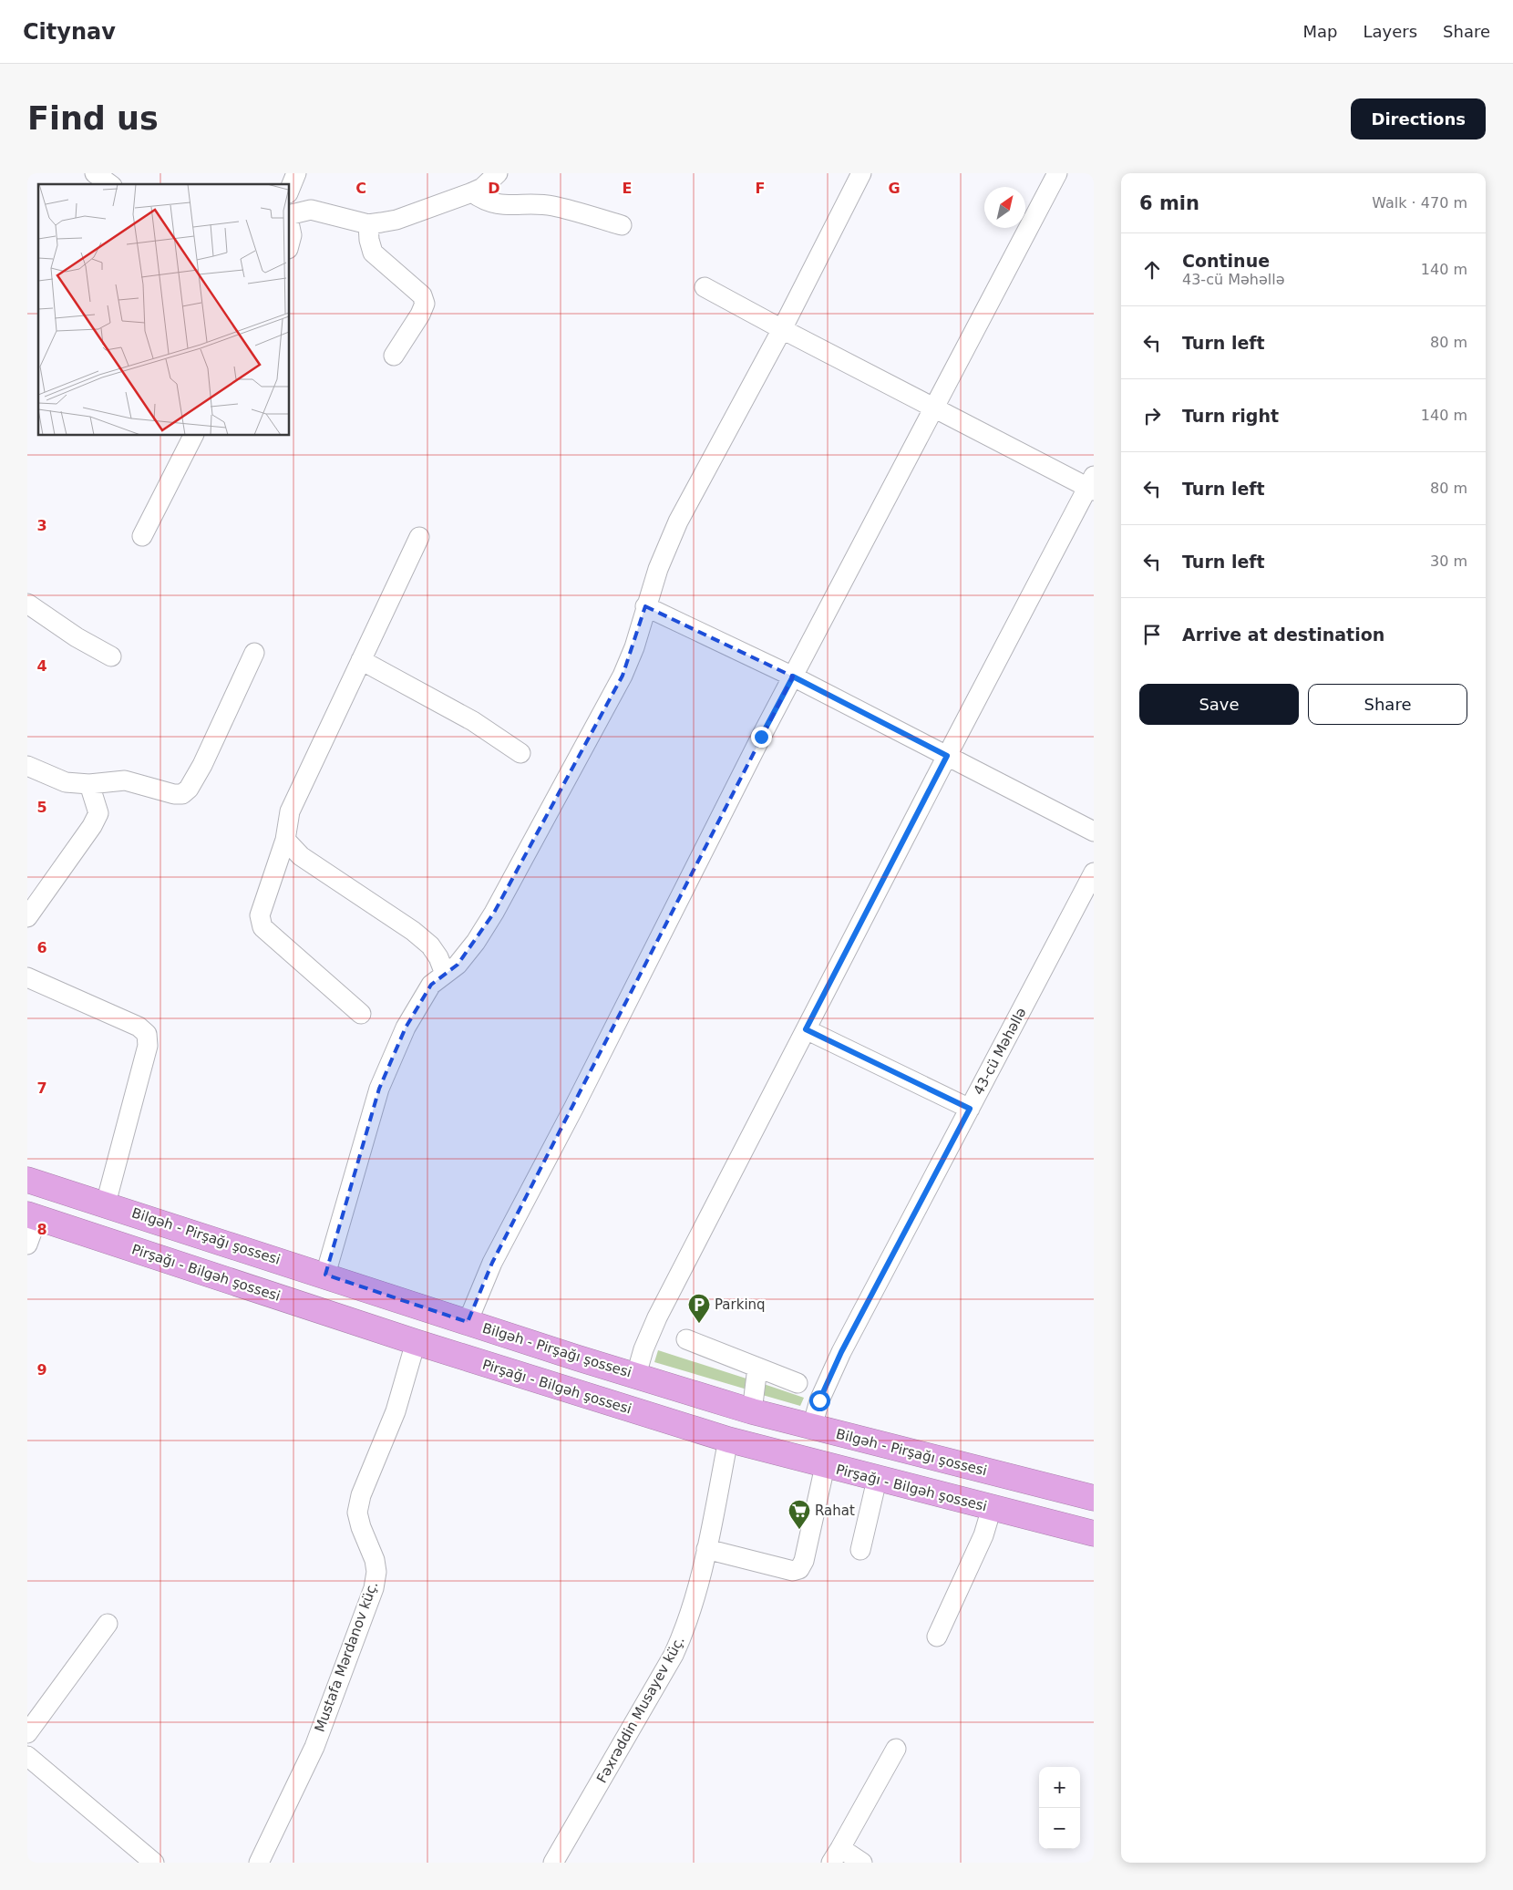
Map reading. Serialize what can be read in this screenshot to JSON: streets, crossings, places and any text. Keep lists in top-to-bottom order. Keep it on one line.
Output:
{"streets":{"highway":["Bilgəh - Pirşağı şossesi","Pirşağı - Bilgəh şossesi"],"street":["43-cü Məhəllə","Mustafa Mərdanov küç.","Fəxrəddin Musayev küç."]},"crossings":[["43-cü Məhəllə","Bilgəh - Pirşağı şossesi"],["Pirşağı - Bilgəh şossesi","Mustafa Mərdanov küç."],["Pirşağı - Bilgəh şossesi","Fəxrəddin Musayev küç."]],"places":{"parking":["Parkinq"],"supermarket":["Rahat"]},"north":"top right","page":{"header":"Citynav","nav":["Map","Layers","Share"],"buttons":["Directions",["Save","Share"]],"title":"Find us","heading":["6 min","Walk · 470 m"],"list":[["Continue","43-cü Məhəllə","140 m"],["Turn left","80 m"],["Turn right","140 m"],["Turn left","80 m"],["Turn left","30 m"],"Arrive at destination"],"map_buttons":["+","−"]},"grid":{"columns":["C","D","E","F","G"],"rows":["3","4","5","6","7","8","9"]}}
